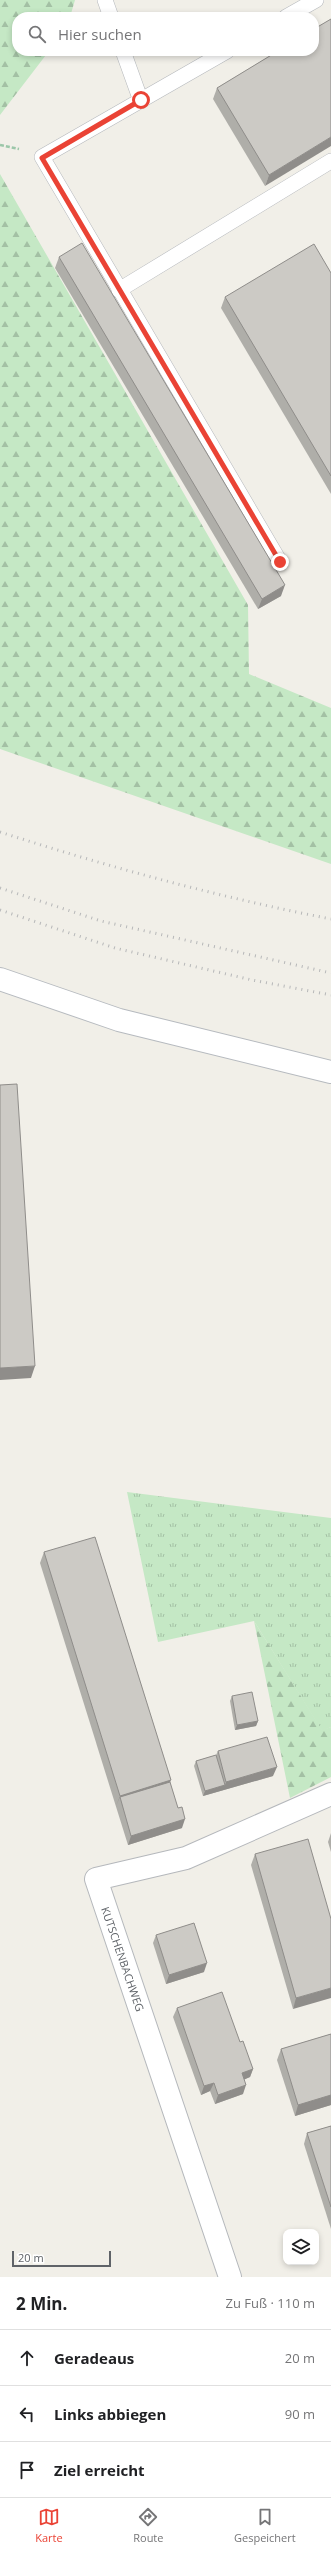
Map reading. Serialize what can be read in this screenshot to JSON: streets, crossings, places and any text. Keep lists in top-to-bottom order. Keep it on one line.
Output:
{"streets":{"street":["KUTSCHENBACHWEG"]},"scale_bar":"20 m","page":{"search":"Hier suchen","scale":"20 m","heading":["2 Min.","Zu Fuß · 110 m"],"list":[["Geradeaus","20 m"],["Links abbiegen","90 m"],"Ziel erreicht"],"nav":["Karte","Route","Gespeichert"]}}
